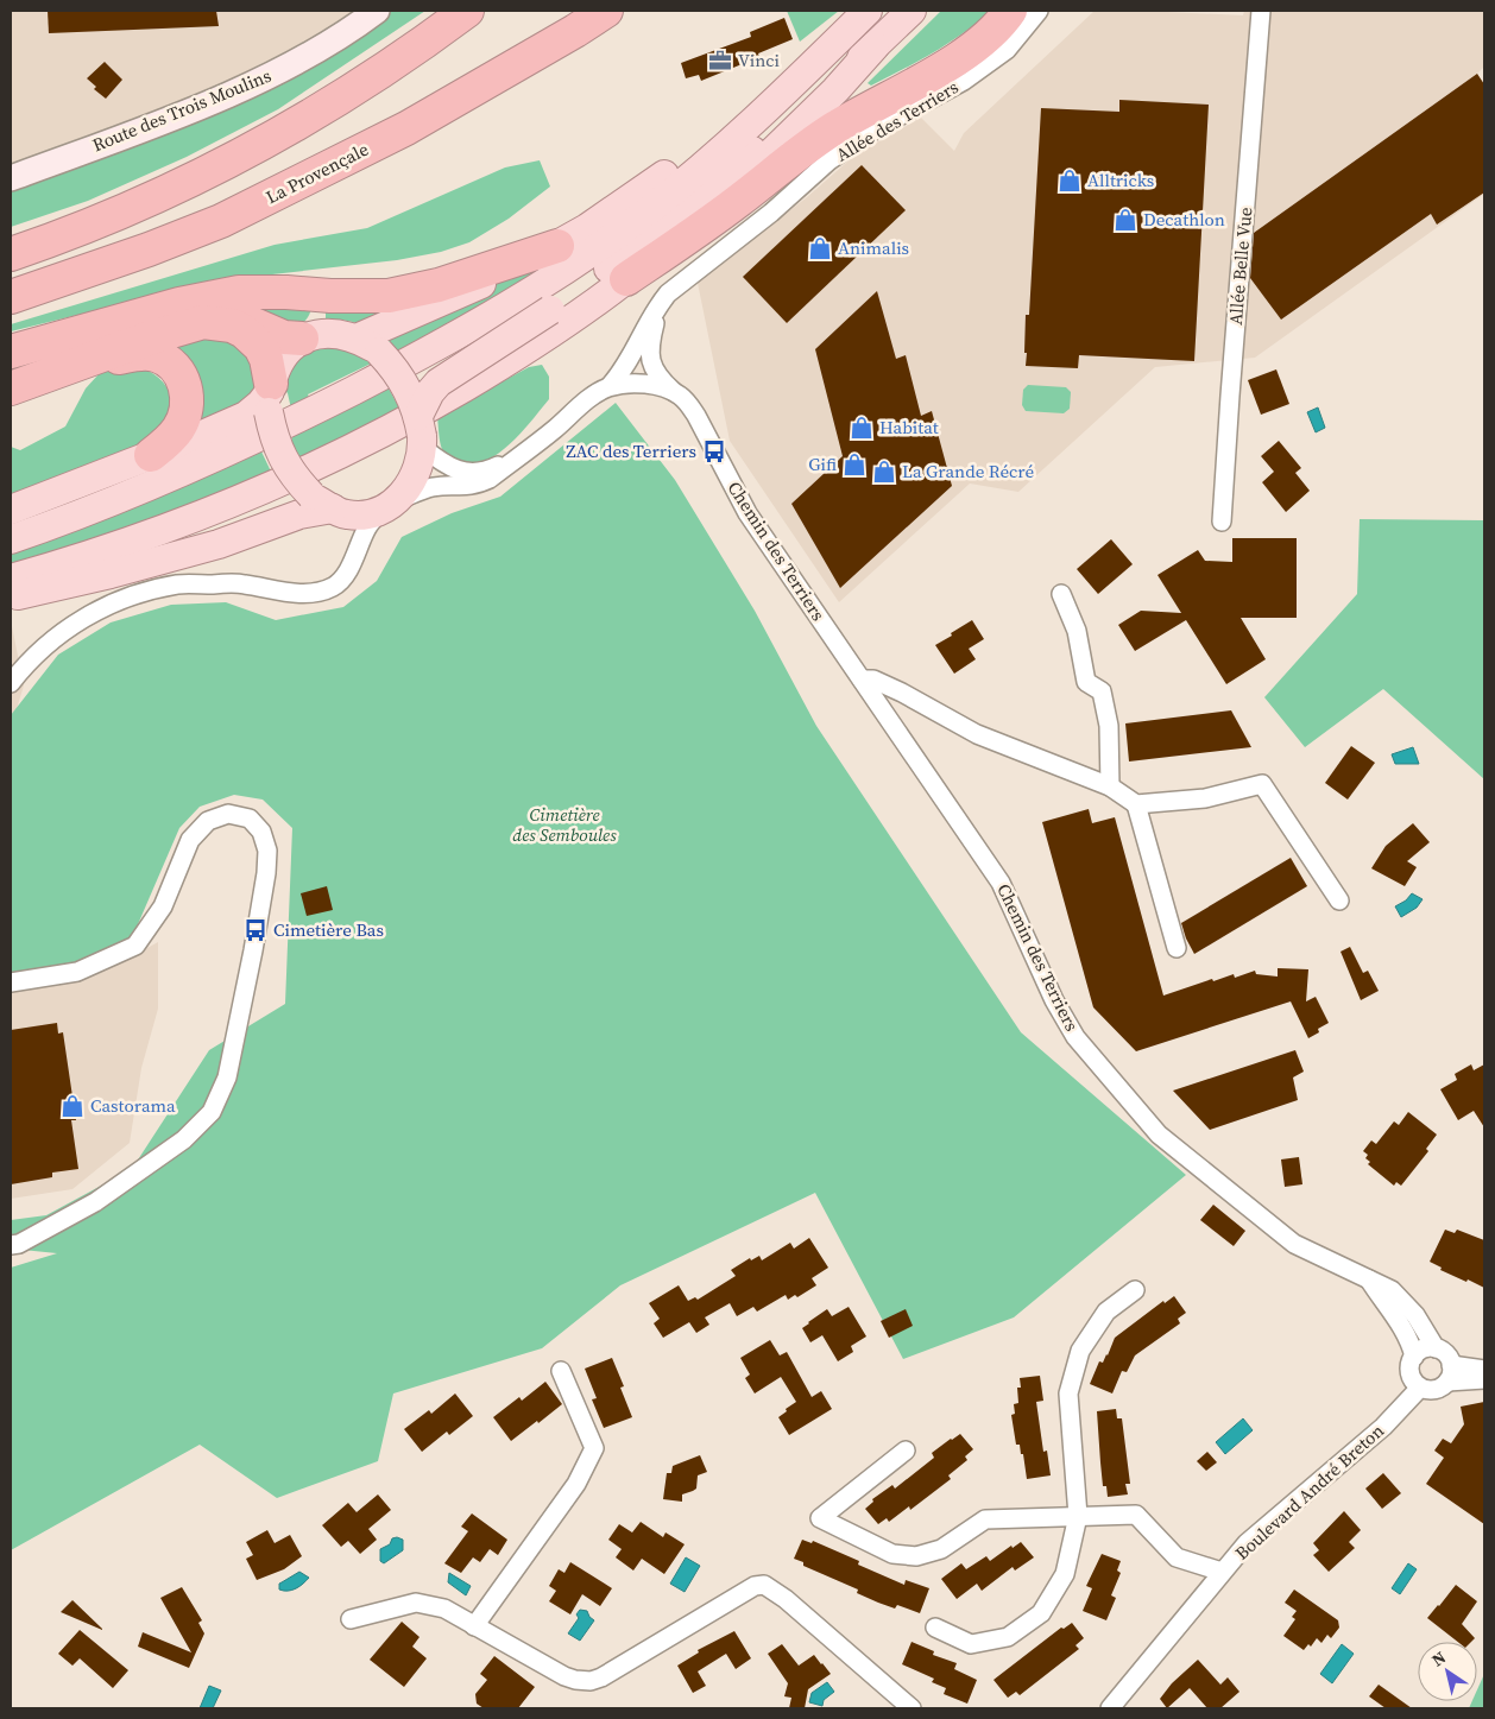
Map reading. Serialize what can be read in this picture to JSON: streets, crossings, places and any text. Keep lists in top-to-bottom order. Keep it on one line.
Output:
{"streets":{"highway":["La Provençale"],"street":["Route des Trois Moulins","Allée des Terriers","Allée Belle Vue","Chemin des Terriers","Boulevard André Breton"]},"crossings":[["Chemin des Terriers","Boulevard André Breton"]],"parks":["Cimetière des Semboules"],"places":{"office":["Vinci"],"shop":["Alltricks","Decathlon","Animalis","Habitat","Gifi","La Grande Récré","Castorama"],"bus stop":["ZAC des Terriers","Cimetière Bas"]},"north":"top left"}
